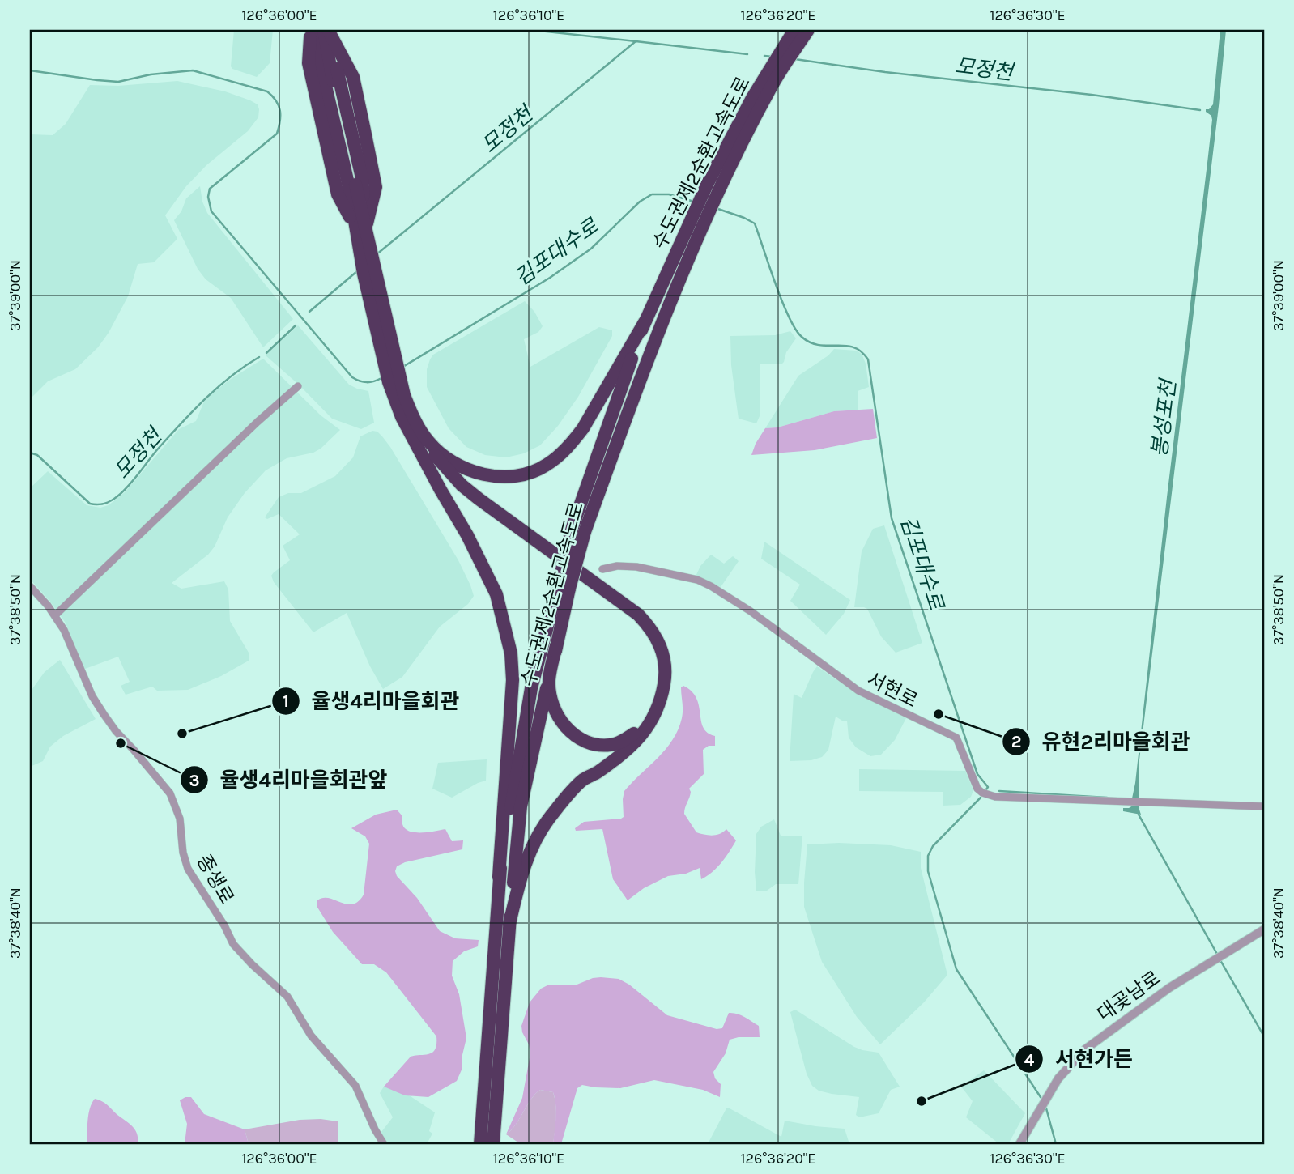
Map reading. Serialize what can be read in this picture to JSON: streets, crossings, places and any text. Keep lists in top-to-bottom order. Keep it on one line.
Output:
{"streets":{"highway":["수도권제2순환고속도로"],"street":["서현로","종생로","대곶남로"]},"water":["모정천","김포대수로","봉성포천"],"places":["유현2리마을회관","율생4리마을회관","율생4리마을회관앞","서현가든"],"coordinates":["126°36'00\"E","126°36'10\"E","126°36'20\"E","126°36'30\"E","37°39'00\"N","37°38'50\"N","37°38'40\"N"]}
